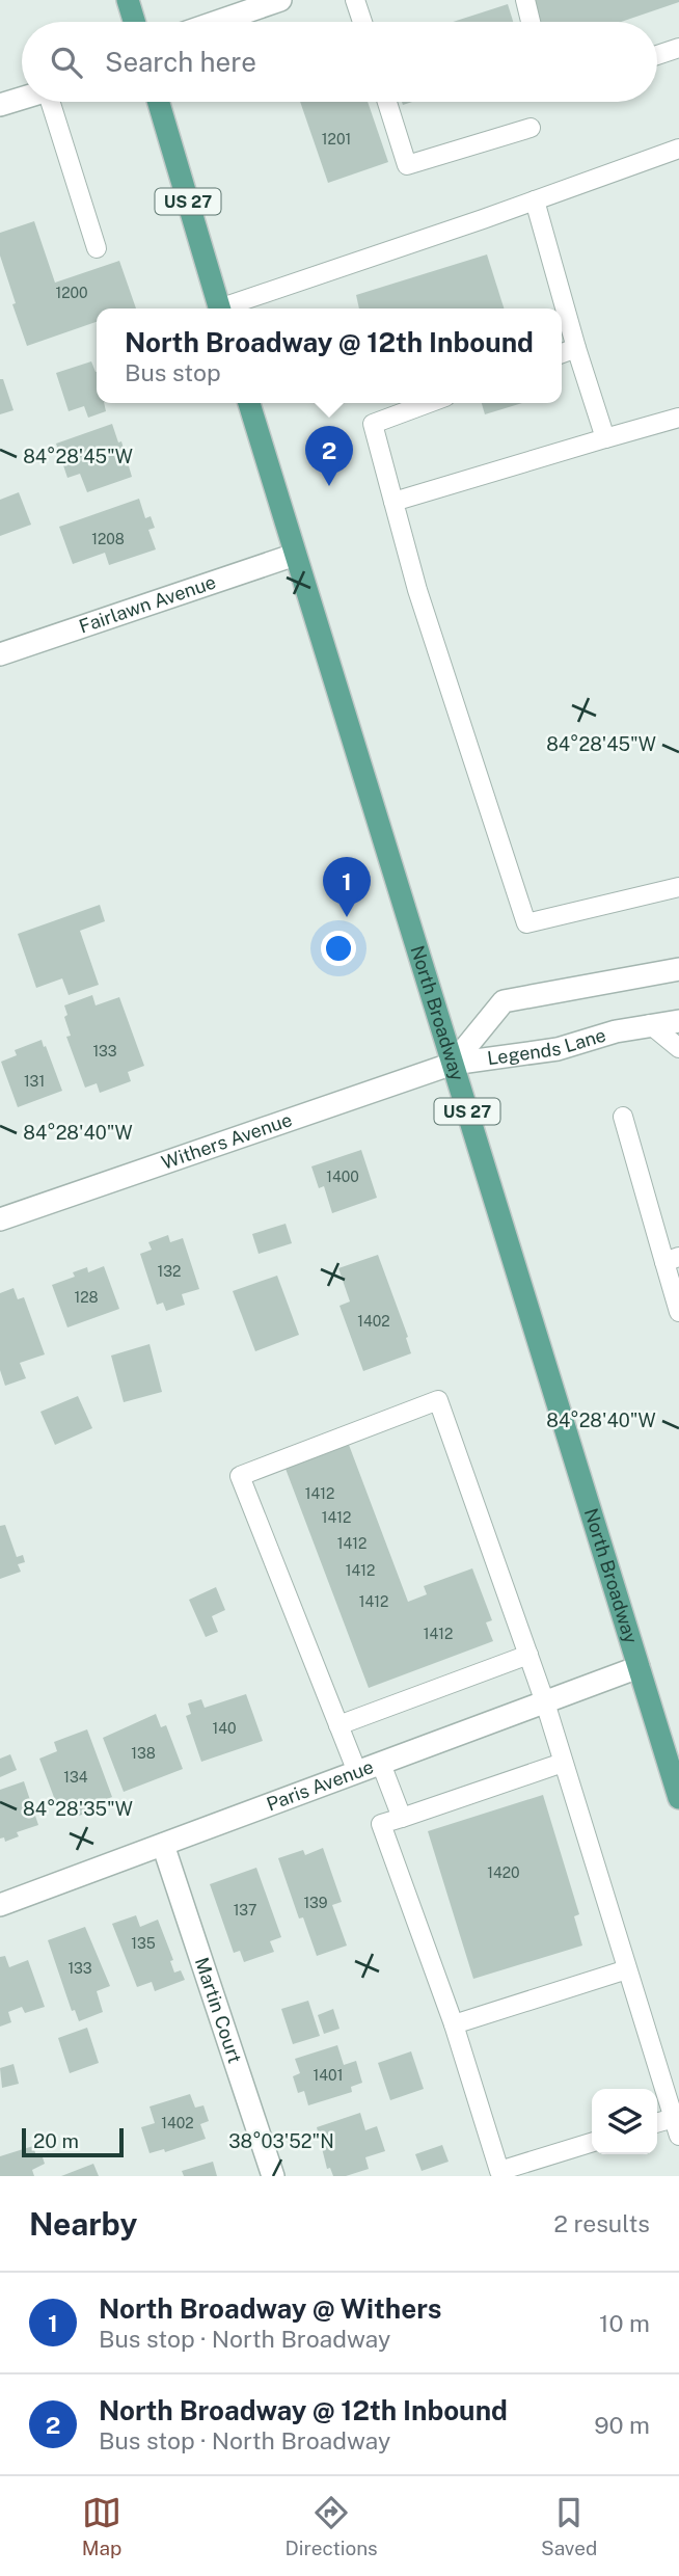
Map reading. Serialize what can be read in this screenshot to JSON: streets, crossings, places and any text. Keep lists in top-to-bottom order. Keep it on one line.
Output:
{"streets":{"main road":["US 27","North Broadway"],"street":["Fairlawn Avenue","Legends Lane","Withers Avenue","Paris Avenue","Martin Court"]},"crossings":[["Fairlawn Avenue","North Broadway"],["North Broadway","Legends Lane"],["North Broadway","Withers Avenue"],["North Broadway","Paris Avenue"],["Legends Lane","Withers Avenue"],["Paris Avenue","Martin Court"]],"house_numbers":["1201","1200","1208","133","131","1400","132","128","1402","1412","1412","1412","1412","1412","1412","140","138","134","1420","139","137","135","133","1401","1402"],"scale_bar":"20 m","page":{"search":"Search here","popup":["North Broadway @ 12th Inbound","Bus stop"],"pins":["2","1"],"scale":"20 m","heading":["Nearby","2 results"],"list":[{"mark":"1","name":"North Broadway @ Withers","note":"Bus stop · North Broadway","value":"10 m"},{"mark":"2","name":"North Broadway @ 12th Inbound","note":"Bus stop · North Broadway","value":"90 m"}],"nav":["Map","Directions","Saved"]},"coordinates":["84°28'45\"W","84°28'40\"W","84°28'35\"W","38°03'52\"N"]}
